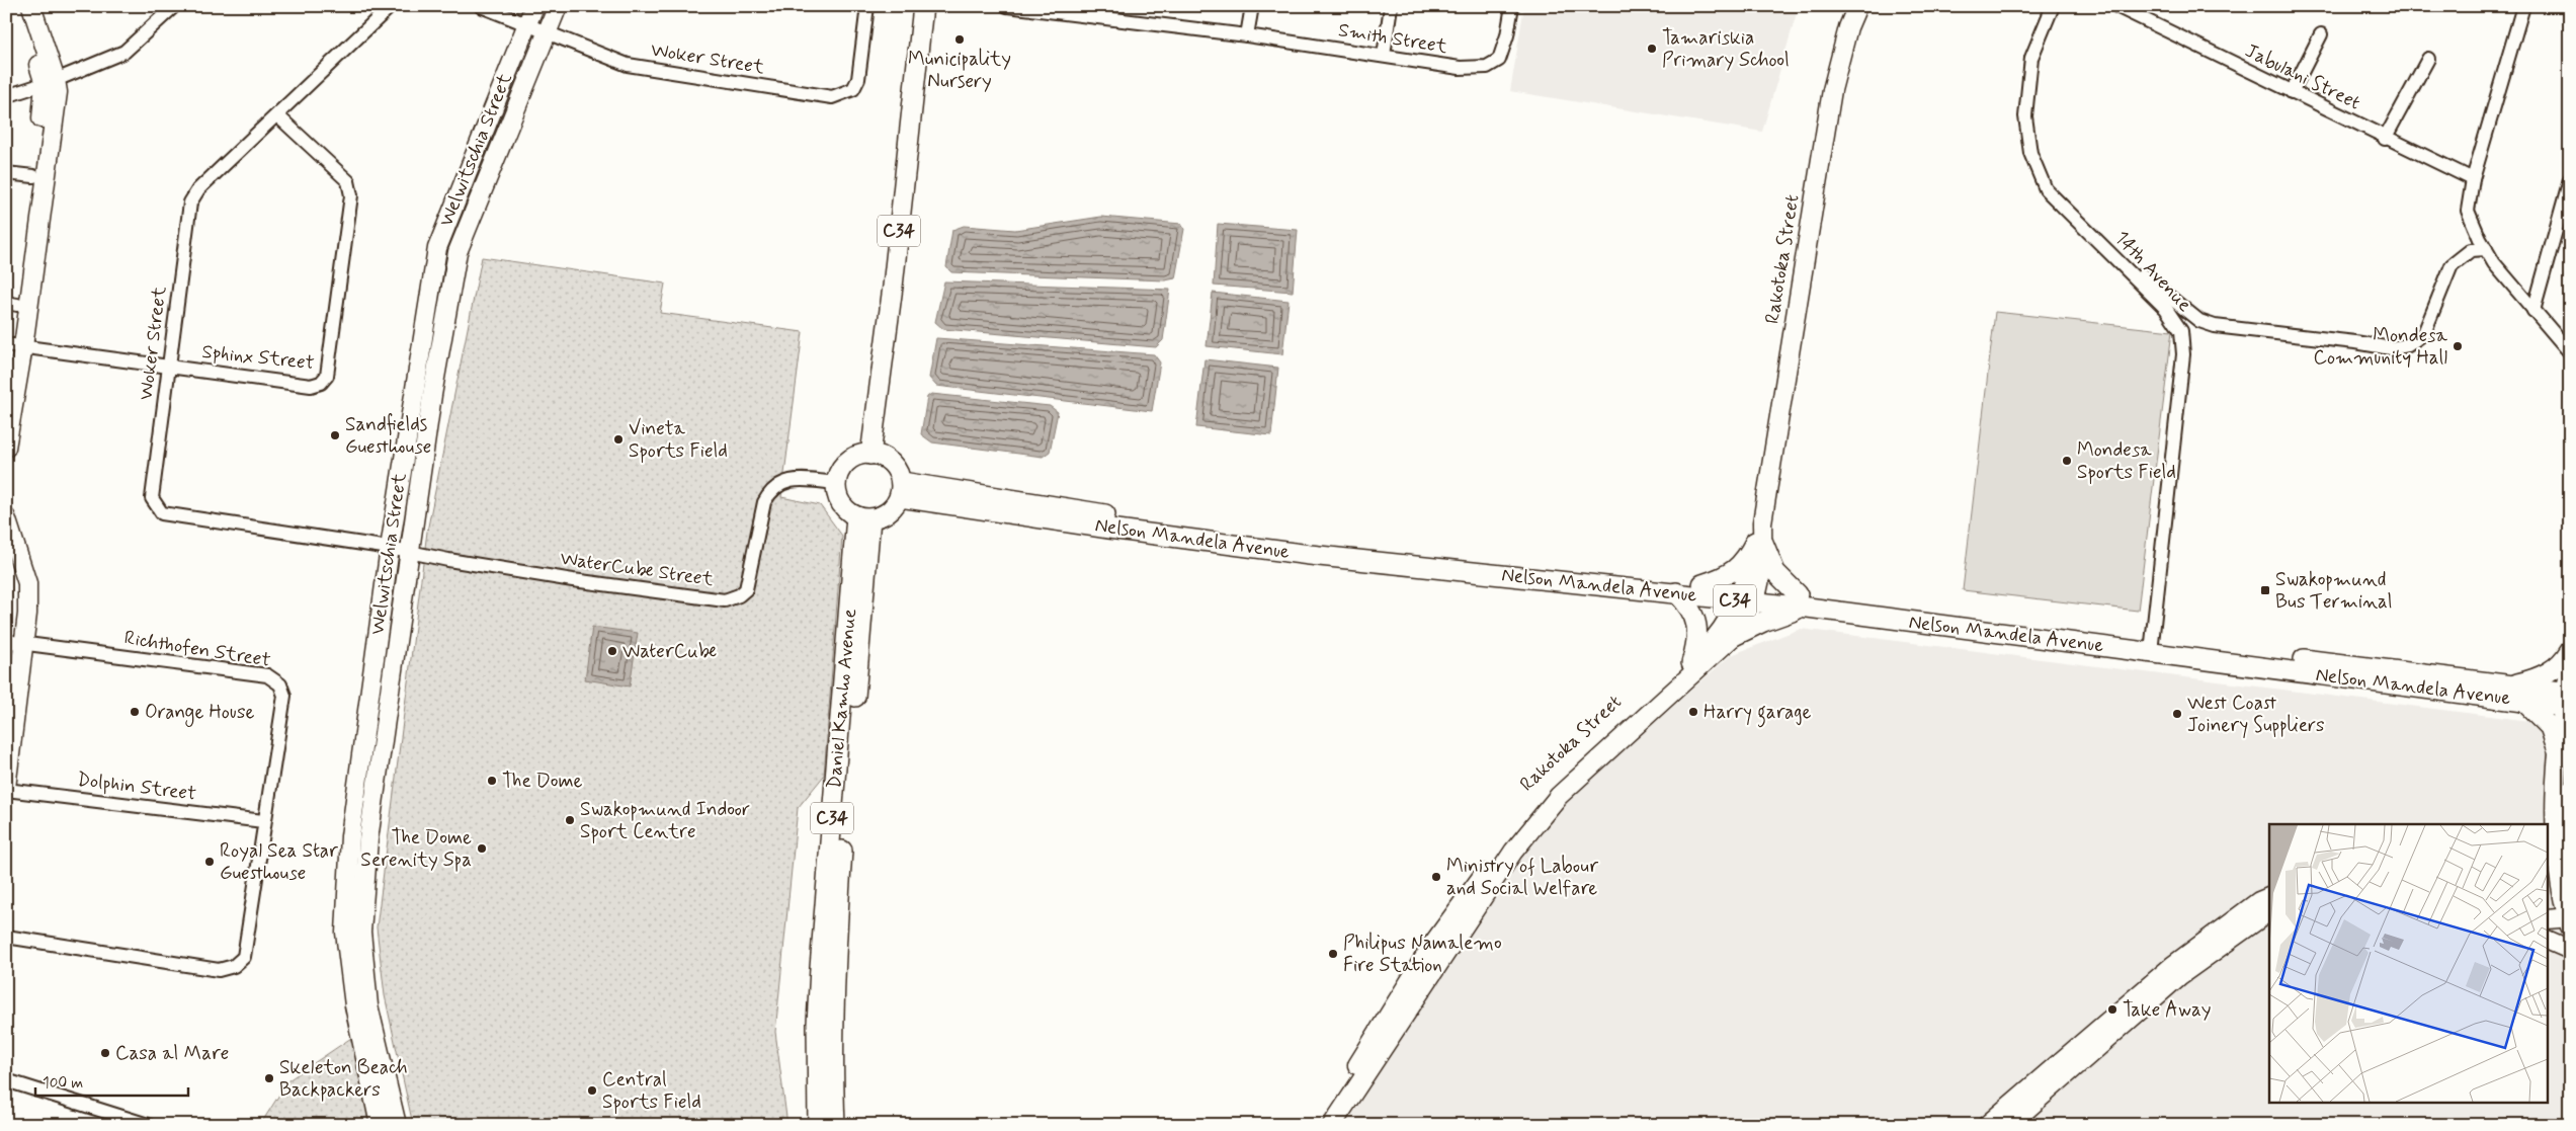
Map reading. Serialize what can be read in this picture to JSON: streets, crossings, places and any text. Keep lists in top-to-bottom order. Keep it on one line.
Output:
{"streets":{"main road":["C34","Nelson Mandela Avenue","Daniel Kamho Avenue"],"street":["Smith Street","Woker Street","Jabulani Street","Welwitschia Street","Rakotoka Street","14th Avenue","Sphinx Street","WaterCube Street","Richthofen Street","Dolphin Street"]},"crossings":[["Woker Street","Welwitschia Street"],["Woker Street","Sphinx Street"],["Woker Street","WaterCube Street"],["Welwitschia Street","WaterCube Street"],["C34","Nelson Mandela Avenue"],["C34","WaterCube Street"],["C34","Daniel Kamho Avenue"],["Rakotoka Street","Nelson Mandela Avenue"],["14th Avenue","Nelson Mandela Avenue"],["Nelson Mandela Avenue","WaterCube Street"],["Nelson Mandela Avenue","Daniel Kamho Avenue"],["WaterCube Street","Daniel Kamho Avenue"],["Richthofen Street","Dolphin Street"]],"places":{"other":["Municipality Nursery","Tamariskia Primary School","Mondesa Community Hall","Sandfields Guesthouse","Vineta Sports Field","Mondesa Sports Field","WaterCube","Orange House","Harry garage","West Coast Joinery Suppliers","The Dome","Swakopmund Indoor Sport Centre","The Dome Serenity Spa","Royal Sea Star Guesthouse","Ministry of Labour and Social Welfare","Philipus Namalemo Fire Station","Take Away","Casa al Mare","Skeleton Beach Backpackers","Central Sports Field"],"transit":["Swakopmund Bus Terminal"]},"scale_bar":"100 m"}
